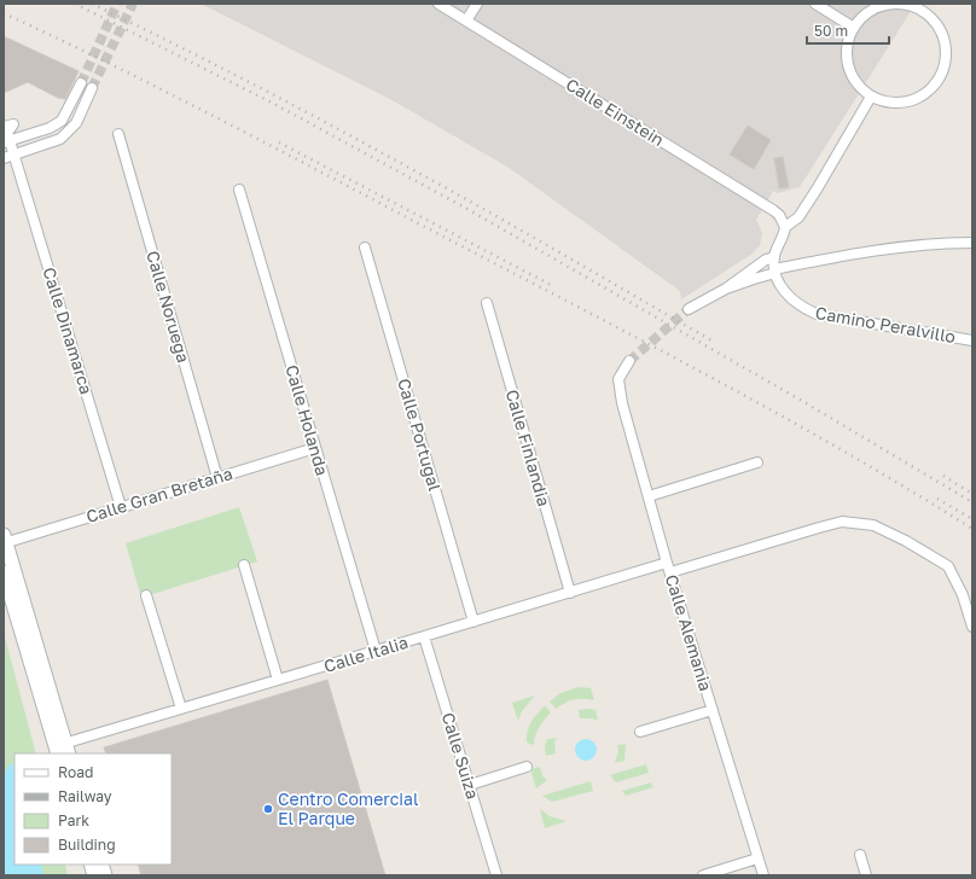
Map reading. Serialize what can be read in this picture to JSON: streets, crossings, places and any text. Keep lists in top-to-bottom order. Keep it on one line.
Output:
{"streets":{"street":["Calle Einstein","Calle Noruega","Camino Peralvillo","Calle Dinamarca","Calle Holanda","Calle Portugal","Calle Finlandia","Calle Gran Bretaña","Calle Alemania","Calle Italia","Calle Suiza"]},"crossings":[["Calle Einstein","Camino Peralvillo"],["Calle Noruega","Calle Gran Bretaña"],["Calle Dinamarca","Calle Gran Bretaña"],["Calle Holanda","Calle Gran Bretaña"],["Calle Holanda","Calle Italia"],["Calle Portugal","Calle Italia"],["Calle Finlandia","Calle Italia"],["Calle Alemania","Calle Italia"],["Calle Italia","Calle Suiza"]],"places":["Centro Comercial El Parque"],"legend":["Road","Railway","Park","Building"],"scale_bar":"50 m"}
